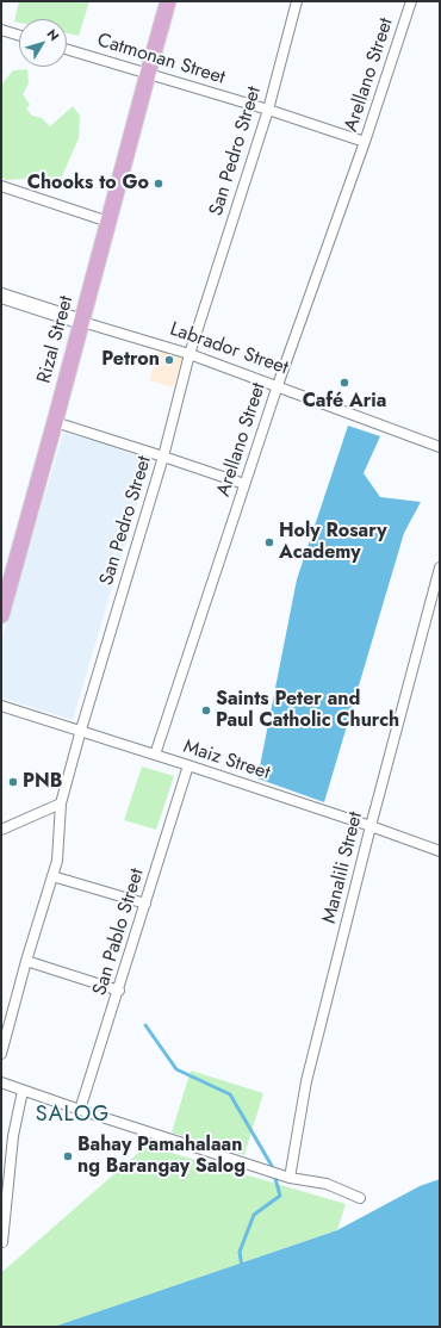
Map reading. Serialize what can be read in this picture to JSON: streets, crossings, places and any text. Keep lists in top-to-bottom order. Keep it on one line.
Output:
{"streets":{"main road":["Rizal Street"],"street":["Catmonan Street","Arellano Street","San Pedro Street","Labrador Street","Maiz Street","Manalili Street","San Pablo Street"]},"crossings":[["Catmonan Street","Arellano Street"],["Catmonan Street","San Pedro Street"],["Catmonan Street","Rizal Street"],["Arellano Street","Labrador Street"],["Arellano Street","Maiz Street"],["San Pedro Street","Labrador Street"],["San Pedro Street","Maiz Street"],["Rizal Street","Labrador Street"],["Maiz Street","Manalili Street"],["Maiz Street","San Pablo Street"]],"districts":["SALOG"],"places":["Chooks to Go","Petron","Café Aria","Holy Rosary Academy","Saints Peter and Paul Catholic Church","PNB","Bahay Pamahalaan ng Barangay Salog"],"north":"top right"}
